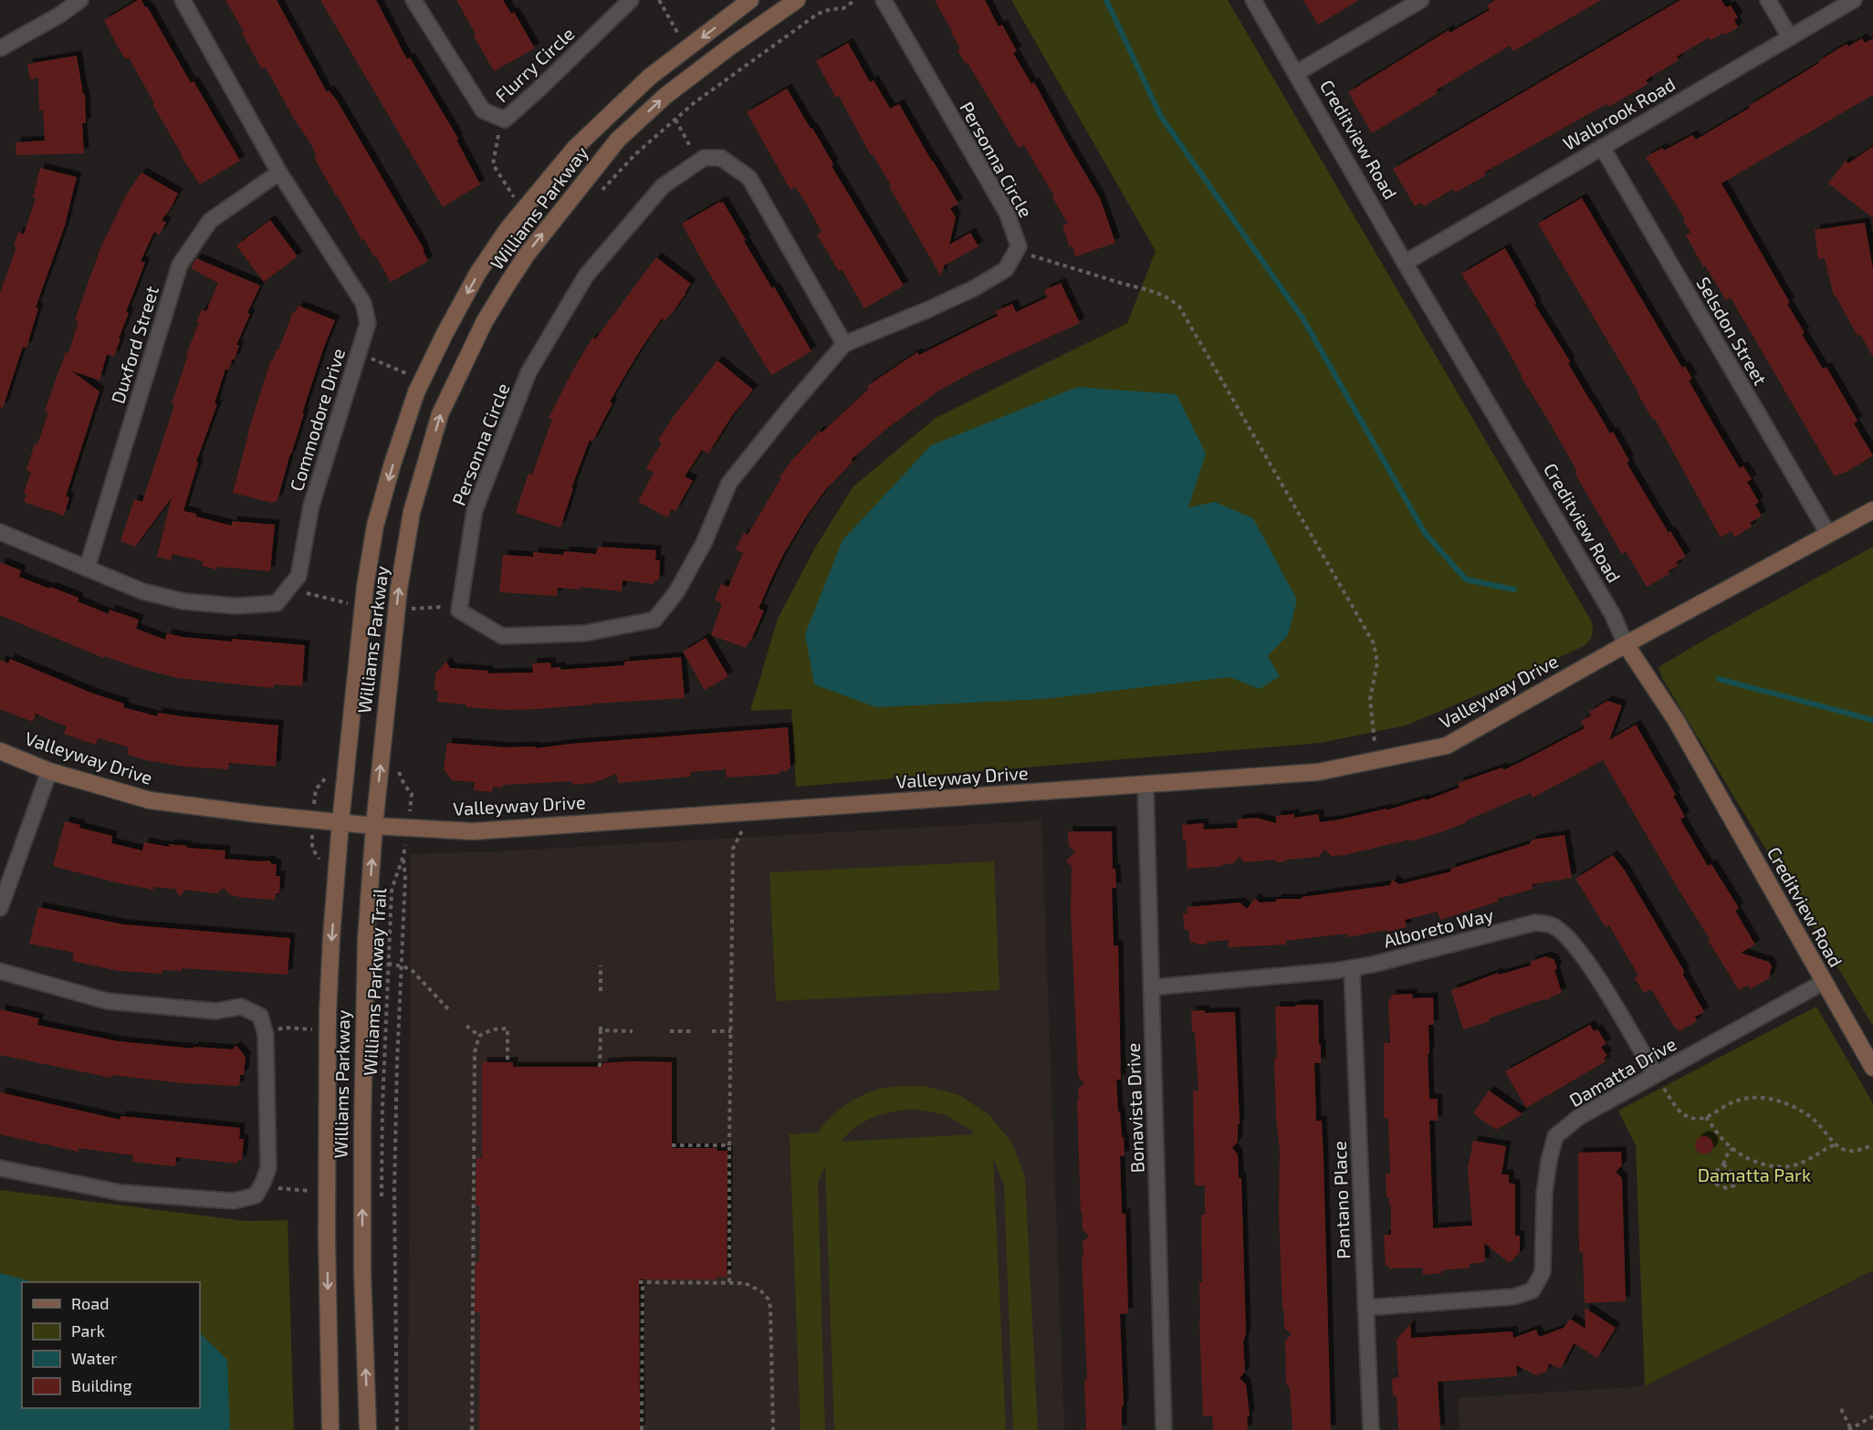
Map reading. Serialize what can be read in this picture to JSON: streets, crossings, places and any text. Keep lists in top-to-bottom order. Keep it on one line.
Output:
{"streets":{"main road":["Creditview Road","Williams Parkway","Valleyway Drive"],"street":["Flurry Circle","Walbrook Road","Personna Circle","Selsdon Street","Duxford Street","Commodore Drive","Alboreto Way","Damatta Drive","Bonavista Drive","Pantano Place"],"path":["Williams Parkway Trail"]},"crossings":[["Walbrook Road","Creditview Road"],["Walbrook Road","Selsdon Street"],["Creditview Road","Valleyway Drive"],["Creditview Road","Damatta Drive"],["Williams Parkway","Valleyway Drive"],["Selsdon Street","Valleyway Drive"],["Duxford Street","Commodore Drive"],["Valleyway Drive","Williams Parkway Trail"],["Valleyway Drive","Bonavista Drive"],["Alboreto Way","Damatta Drive"],["Alboreto Way","Bonavista Drive"],["Alboreto Way","Pantano Place"],["Damatta Drive","Pantano Place"]],"parks":["Damatta Park"],"legend":["Road","Park","Water","Building"]}
